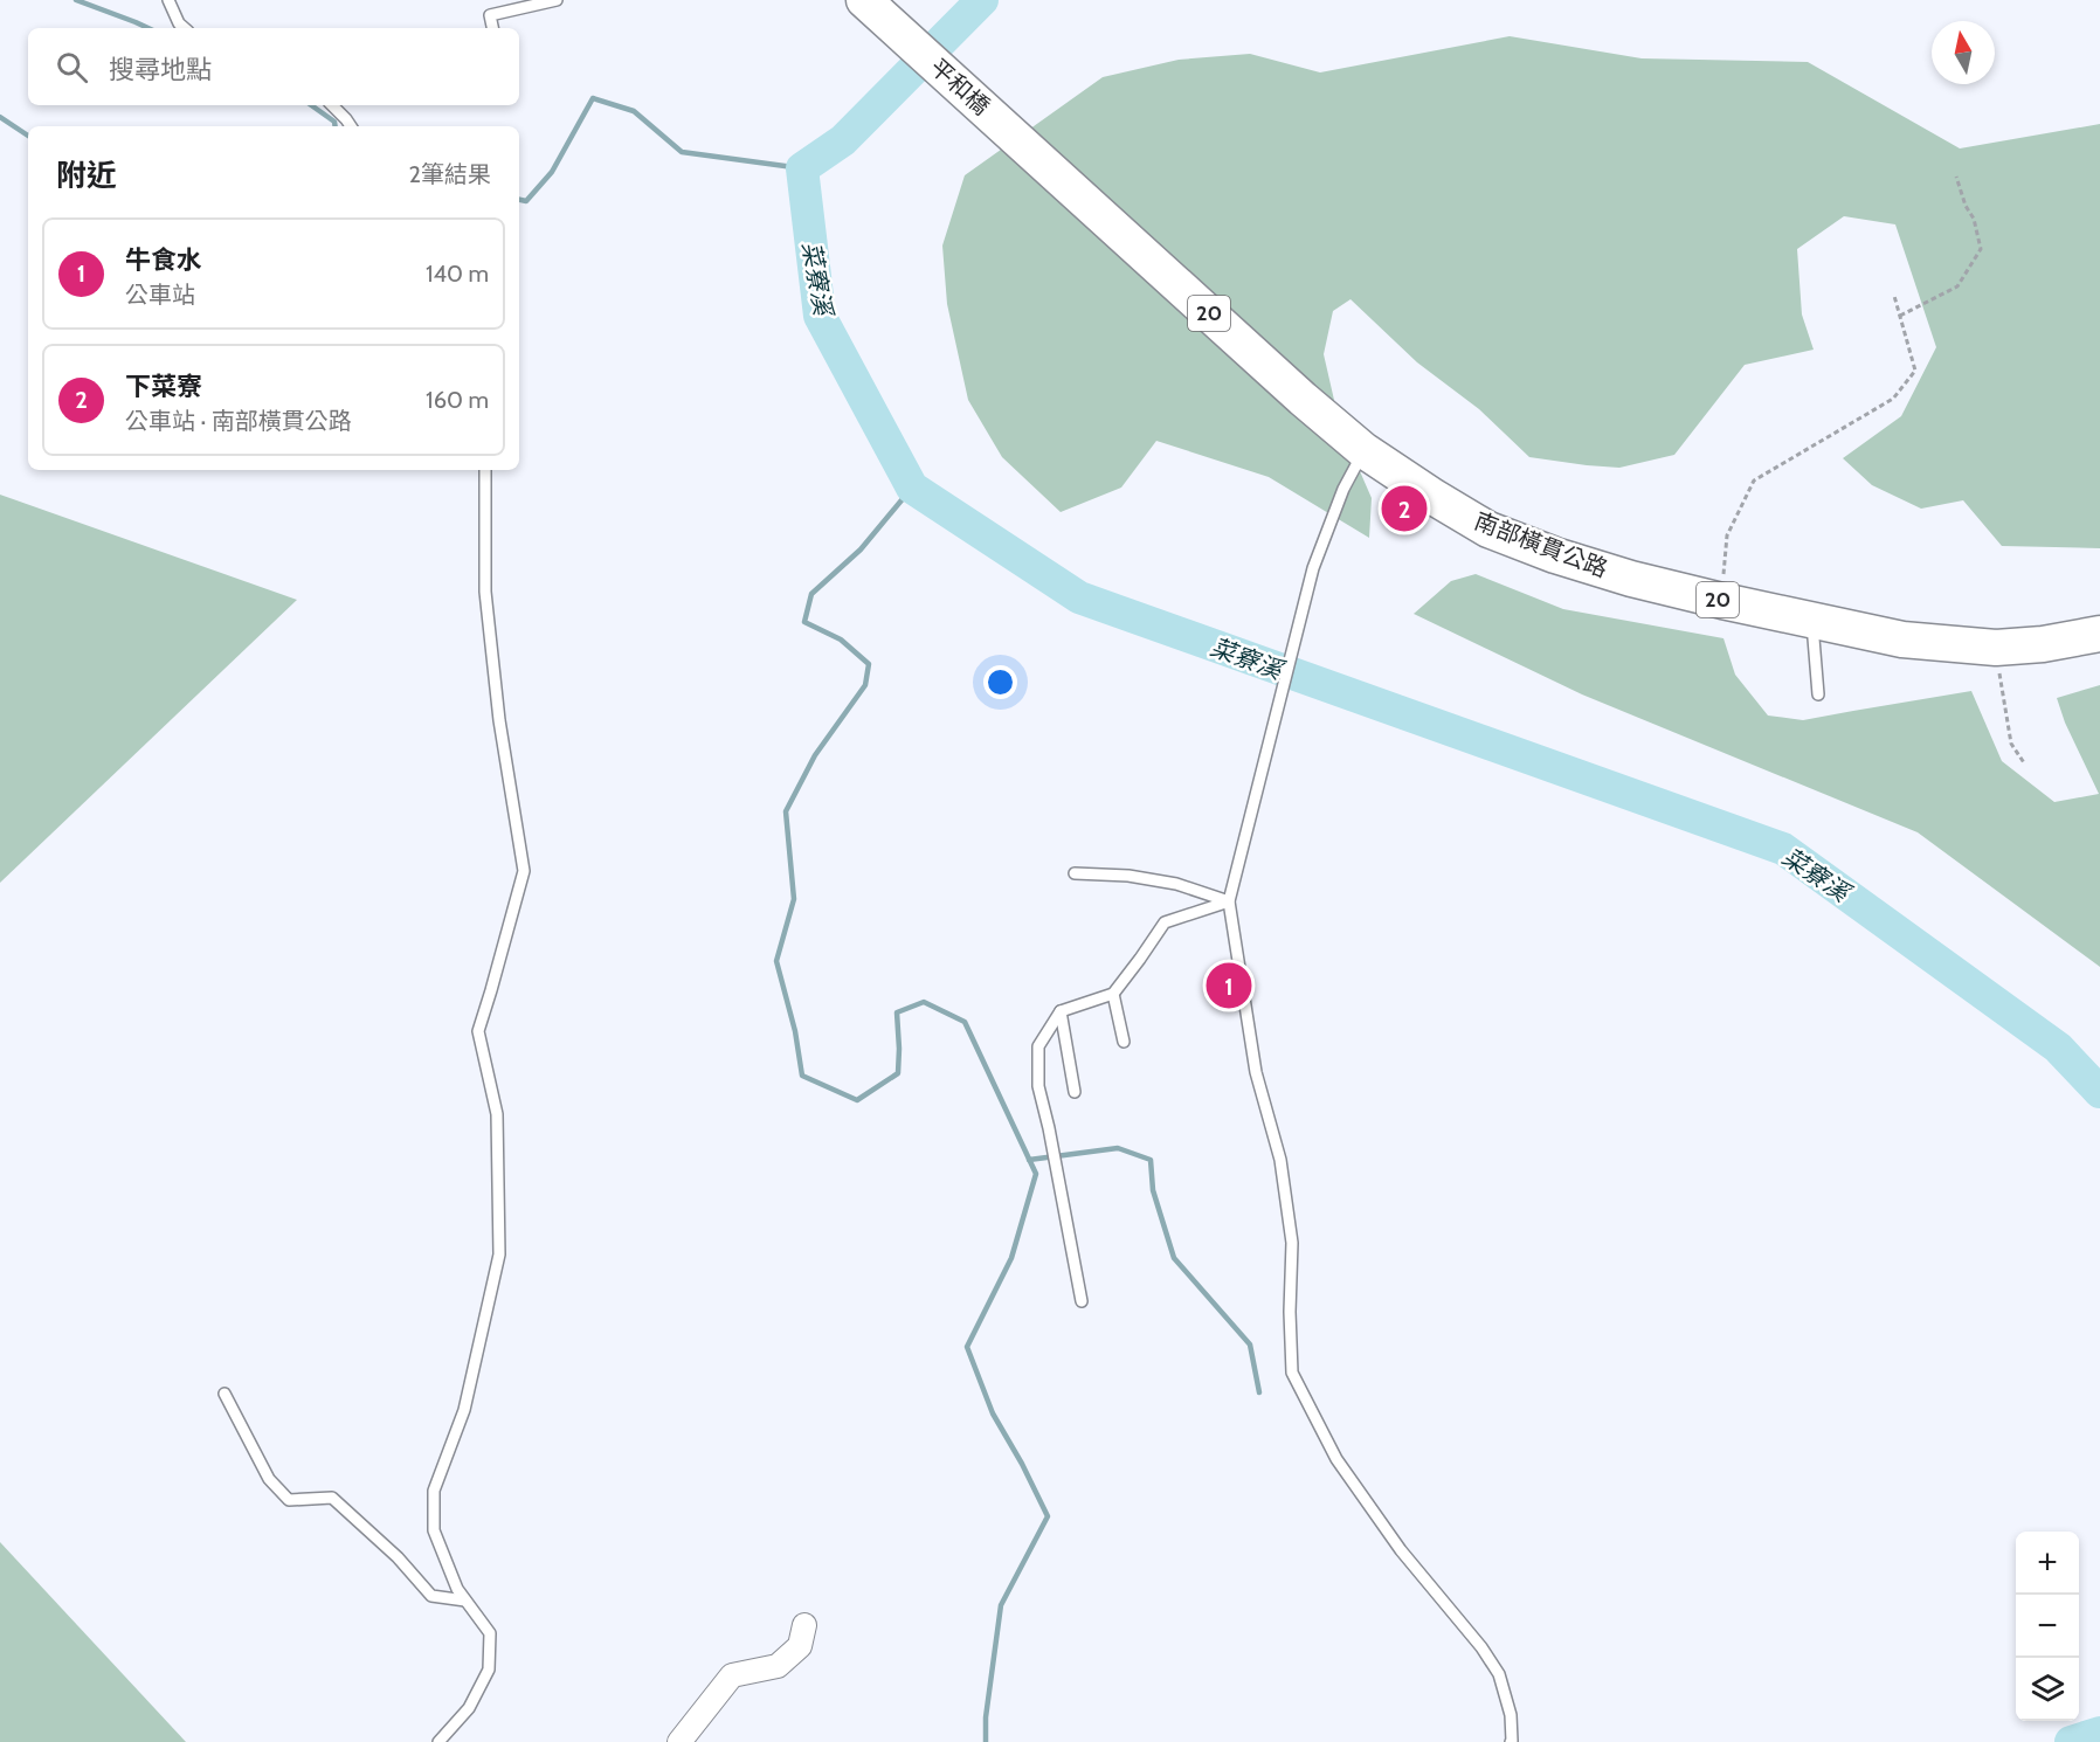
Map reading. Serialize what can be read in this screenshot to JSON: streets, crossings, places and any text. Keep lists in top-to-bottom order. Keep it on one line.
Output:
{"streets":{"main road":["平和橋","20","南部橫貫公路"]},"crossings":[["平和橋","南部橫貫公路"]],"water":["菜竂溪"],"north":"top","page":{"search":"搜尋地點","heading":["附近","2筆結果"],"list":[{"mark":"1","name":"牛食水","note":"公車站","value":"140 m"},{"mark":"2","name":"下菜寮","note":"公車站 · 南部橫貫公路","value":"160 m"}],"pins":["2","1"],"map_buttons":["+","−"]}}
